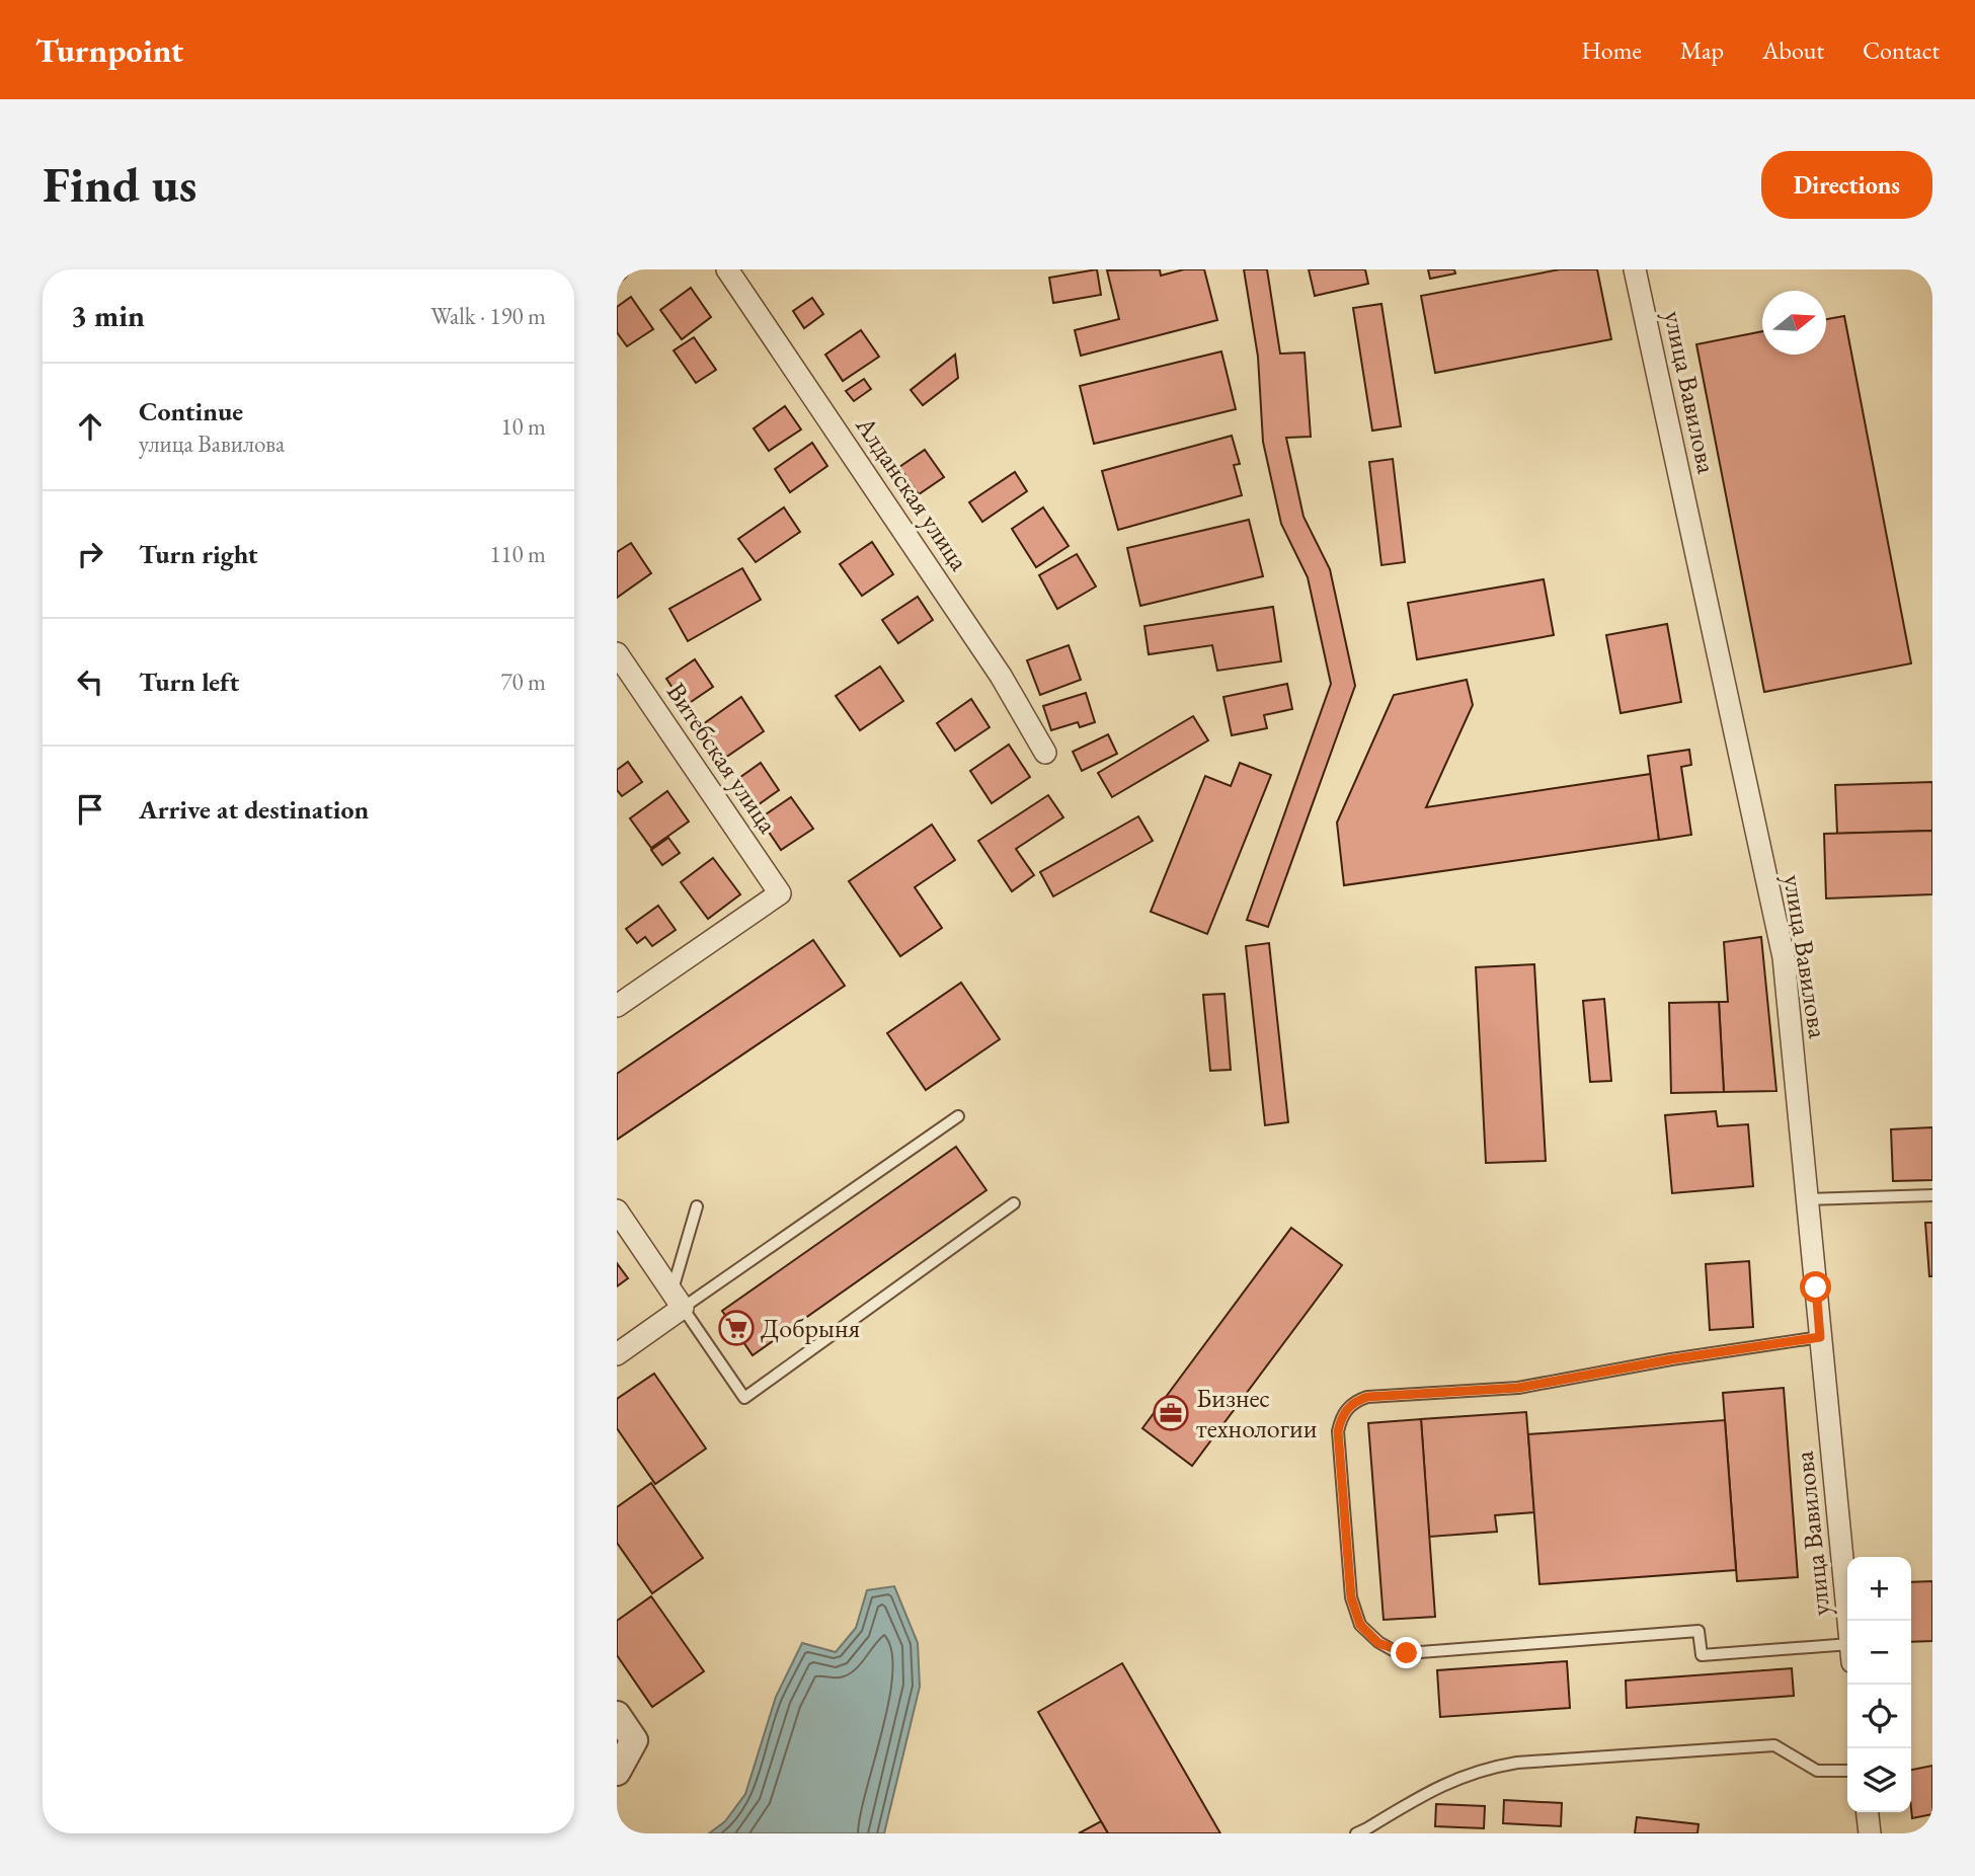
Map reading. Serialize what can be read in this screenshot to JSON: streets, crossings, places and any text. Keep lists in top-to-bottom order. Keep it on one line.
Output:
{"streets":{"street":["улица Вавилова","Алданская улица","Витебская улица"]},"places":{"supermarket":["Добрыня"],"office":["Бизнес технологии"]},"north":"right","page":{"header":"Turnpoint","nav":["Home","Map","About","Contact"],"buttons":"Directions","title":"Find us","heading":["3 min","Walk · 190 m"],"list":[["Continue","улица Вавилова","10 m"],["Turn right","110 m"],["Turn left","70 m"],"Arrive at destination"],"map_buttons":["+","−"]}}
